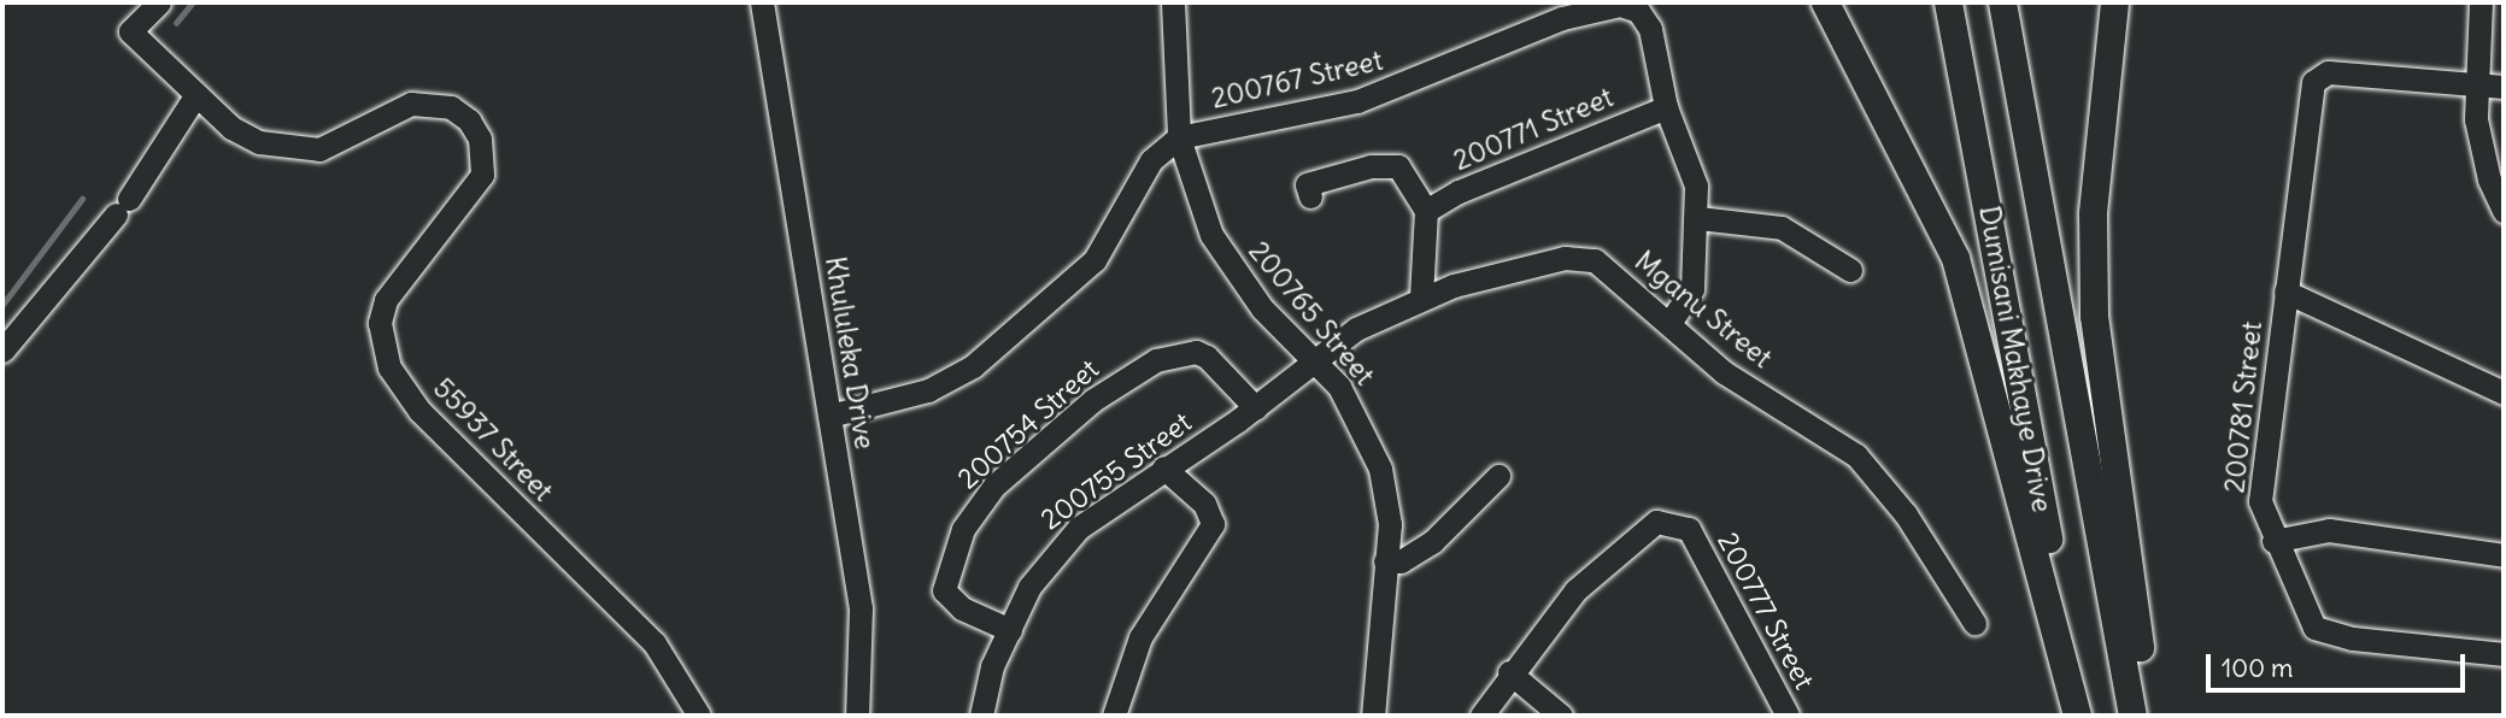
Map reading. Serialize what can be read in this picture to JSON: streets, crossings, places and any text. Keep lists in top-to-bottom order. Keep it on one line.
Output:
{"streets":{"main road":["Dumisani Makhaye Drive"],"street":["200767 Street","200771 Street","Mganu Street","200765 Street","Khululeka Drive","200781 Street","200754 Street","55937 Street","200755 Street","200777 Street"]},"crossings":[["200767 Street","200771 Street"],["200767 Street","Mganu Street"],["200767 Street","200765 Street"],["Mganu Street","200765 Street"],["Mganu Street","200755 Street"],["200765 Street","200755 Street"],["200754 Street","200755 Street"]],"scale_bar":"100 m"}
